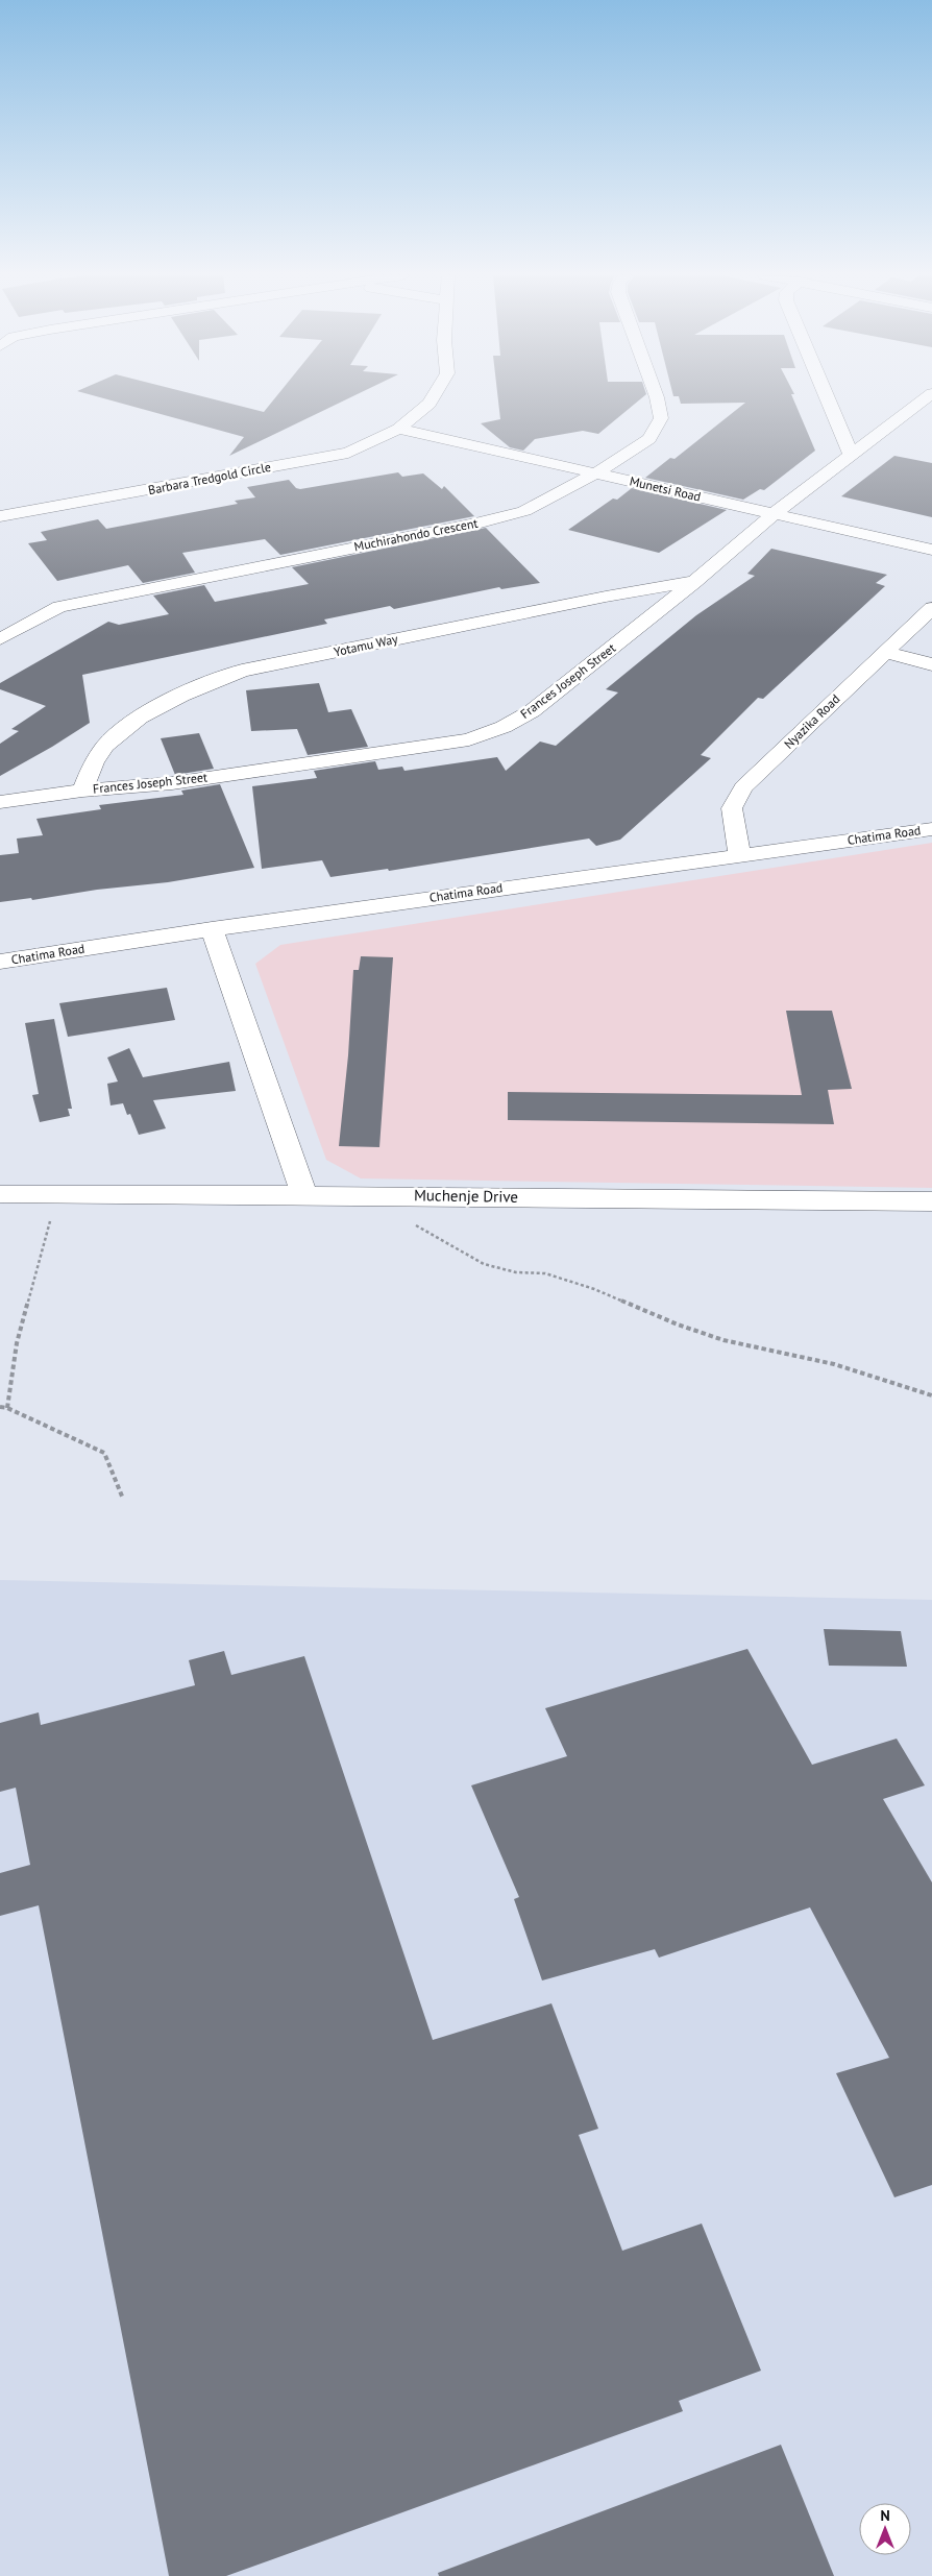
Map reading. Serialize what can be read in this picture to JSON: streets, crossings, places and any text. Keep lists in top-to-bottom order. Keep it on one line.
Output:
{"streets":{"street":["Barbara Tredgold Circle","Munetsi Road","Muchirahondo Crescent","Yotamu Way","Frances Joseph Street","Nyazika Road","Chatima Road","Muchenje Drive"]},"crossings":[["Barbara Tredgold Circle","Munetsi Road"],["Munetsi Road","Muchirahondo Crescent"],["Munetsi Road","Frances Joseph Street"],["Yotamu Way","Frances Joseph Street"],["Nyazika Road","Chatima Road"]],"north":"top"}
